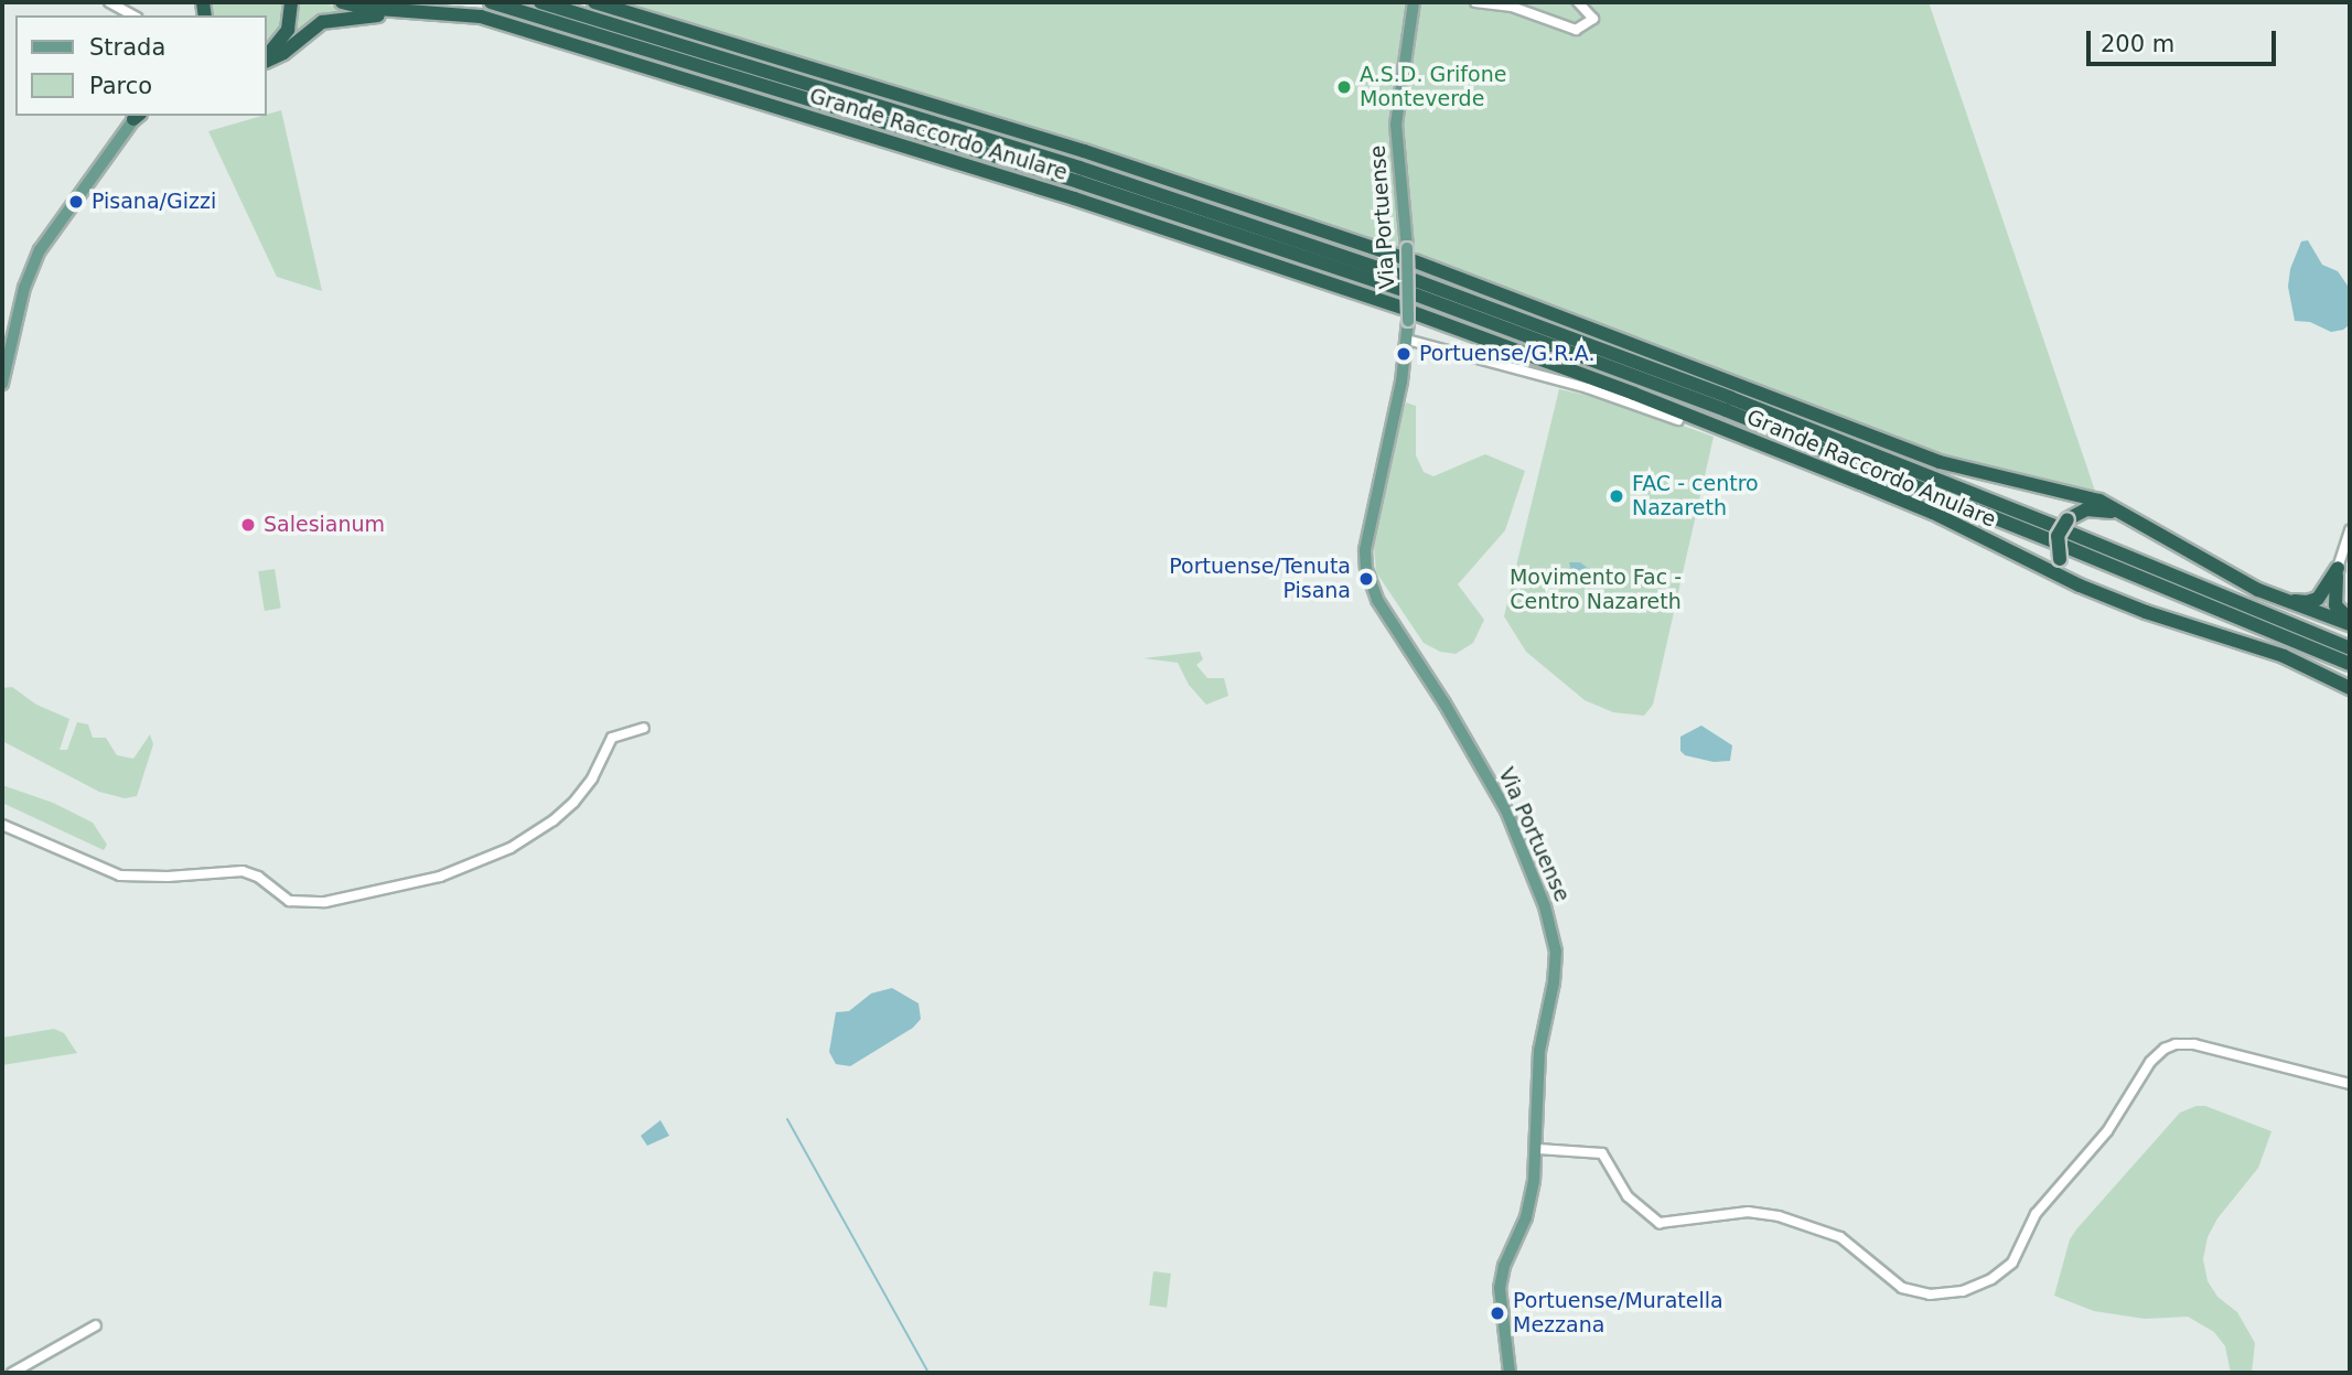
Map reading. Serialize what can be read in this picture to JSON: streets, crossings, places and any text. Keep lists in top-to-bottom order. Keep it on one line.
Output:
{"streets":{"highway":["Grande Raccordo Anulare"],"main road":["Via Portuense"]},"crossings":[["Grande Raccordo Anulare","Via Portuense"]],"parks":["Movimento Fac - Centro Nazareth"],"places":["A.S.D. Grifone Monteverde","Pisana/Gizzi","Portuense/G.R.A.","FAC - centro Nazareth","Salesianum","Portuense/Tenuta Pisana","Portuense/Muratella Mezzana"],"legend":["Strada","Parco"],"scale_bar":"200 m"}
